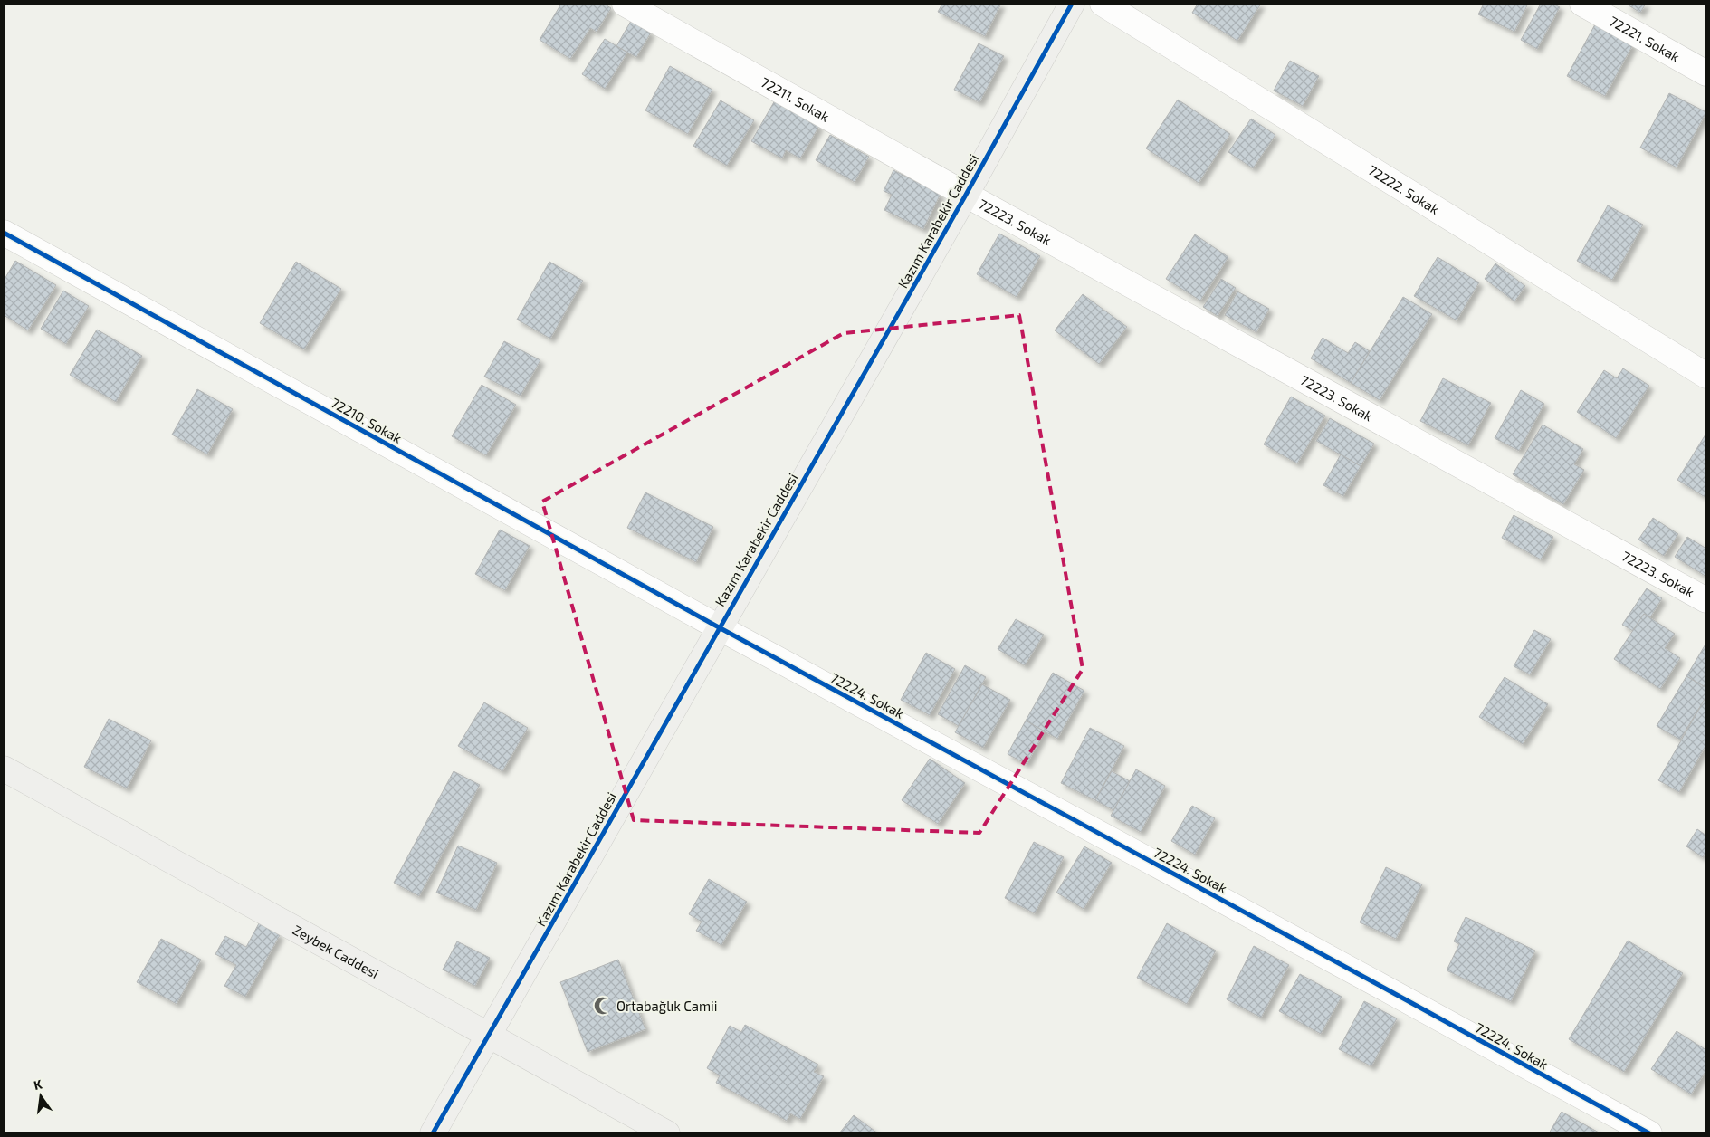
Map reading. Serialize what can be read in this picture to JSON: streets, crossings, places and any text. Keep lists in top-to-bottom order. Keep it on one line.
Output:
{"streets":{"street":["72221. Sokak","72211. Sokak","72222. Sokak","Kazım Karabekir Caddesi","72223. Sokak","72210. Sokak","72224. Sokak","Zeybek Caddesi"]},"crossings":[["72211. Sokak","Kazım Karabekir Caddesi"],["72211. Sokak","72223. Sokak"],["Kazım Karabekir Caddesi","72223. Sokak"],["Kazım Karabekir Caddesi","72210. Sokak"],["Kazım Karabekir Caddesi","72224. Sokak"],["Kazım Karabekir Caddesi","Zeybek Caddesi"],["72210. Sokak","72224. Sokak"]],"places":{"mosque":["Ortabağlık Camii"]},"north":"top"}
